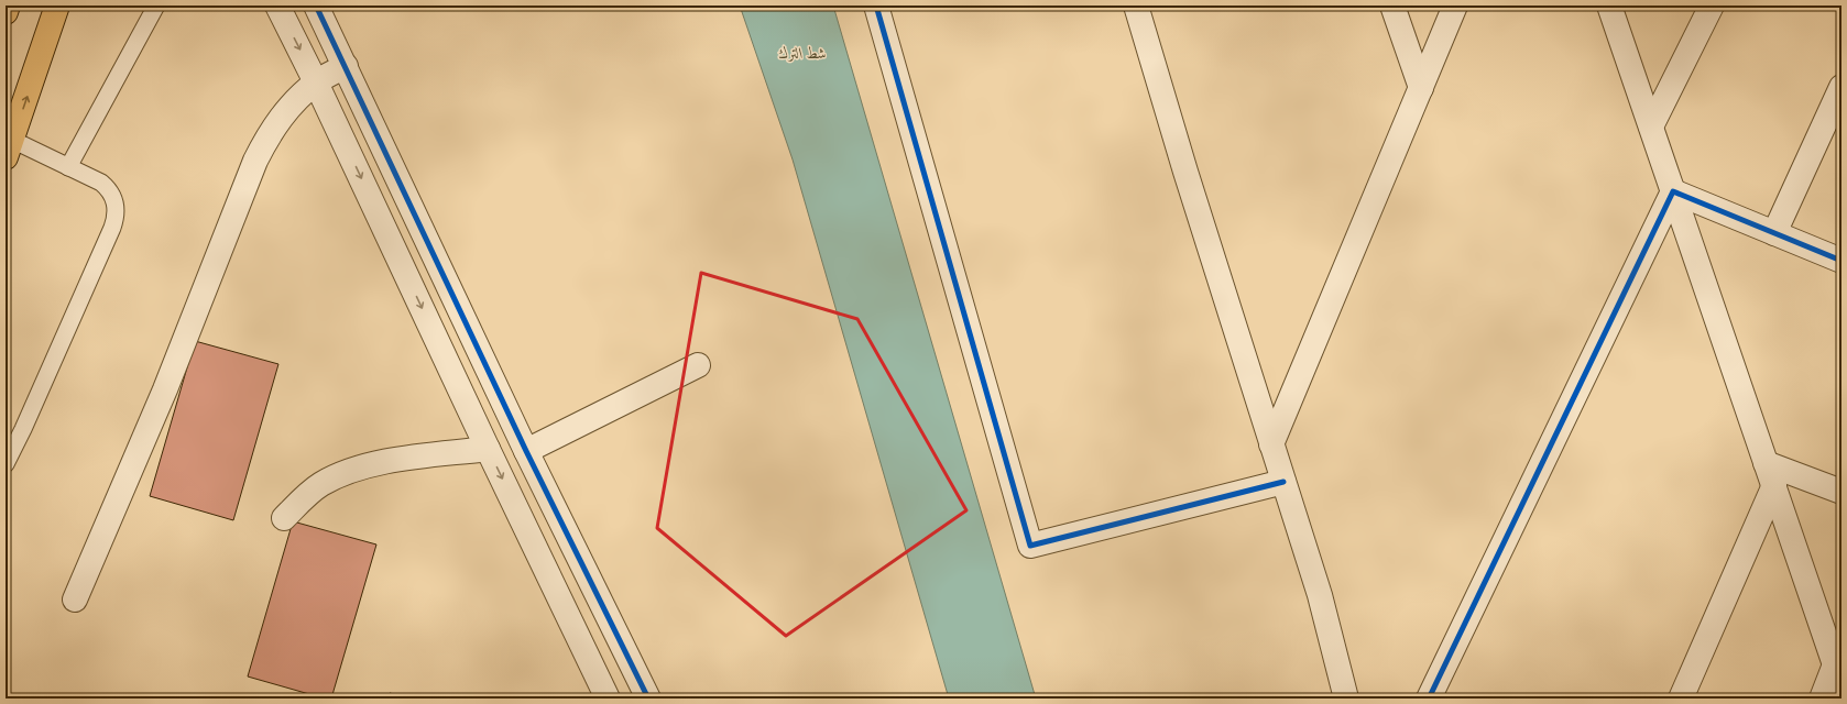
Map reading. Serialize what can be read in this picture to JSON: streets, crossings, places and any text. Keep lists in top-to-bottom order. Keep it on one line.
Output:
{"water":["شط الترك"]}
